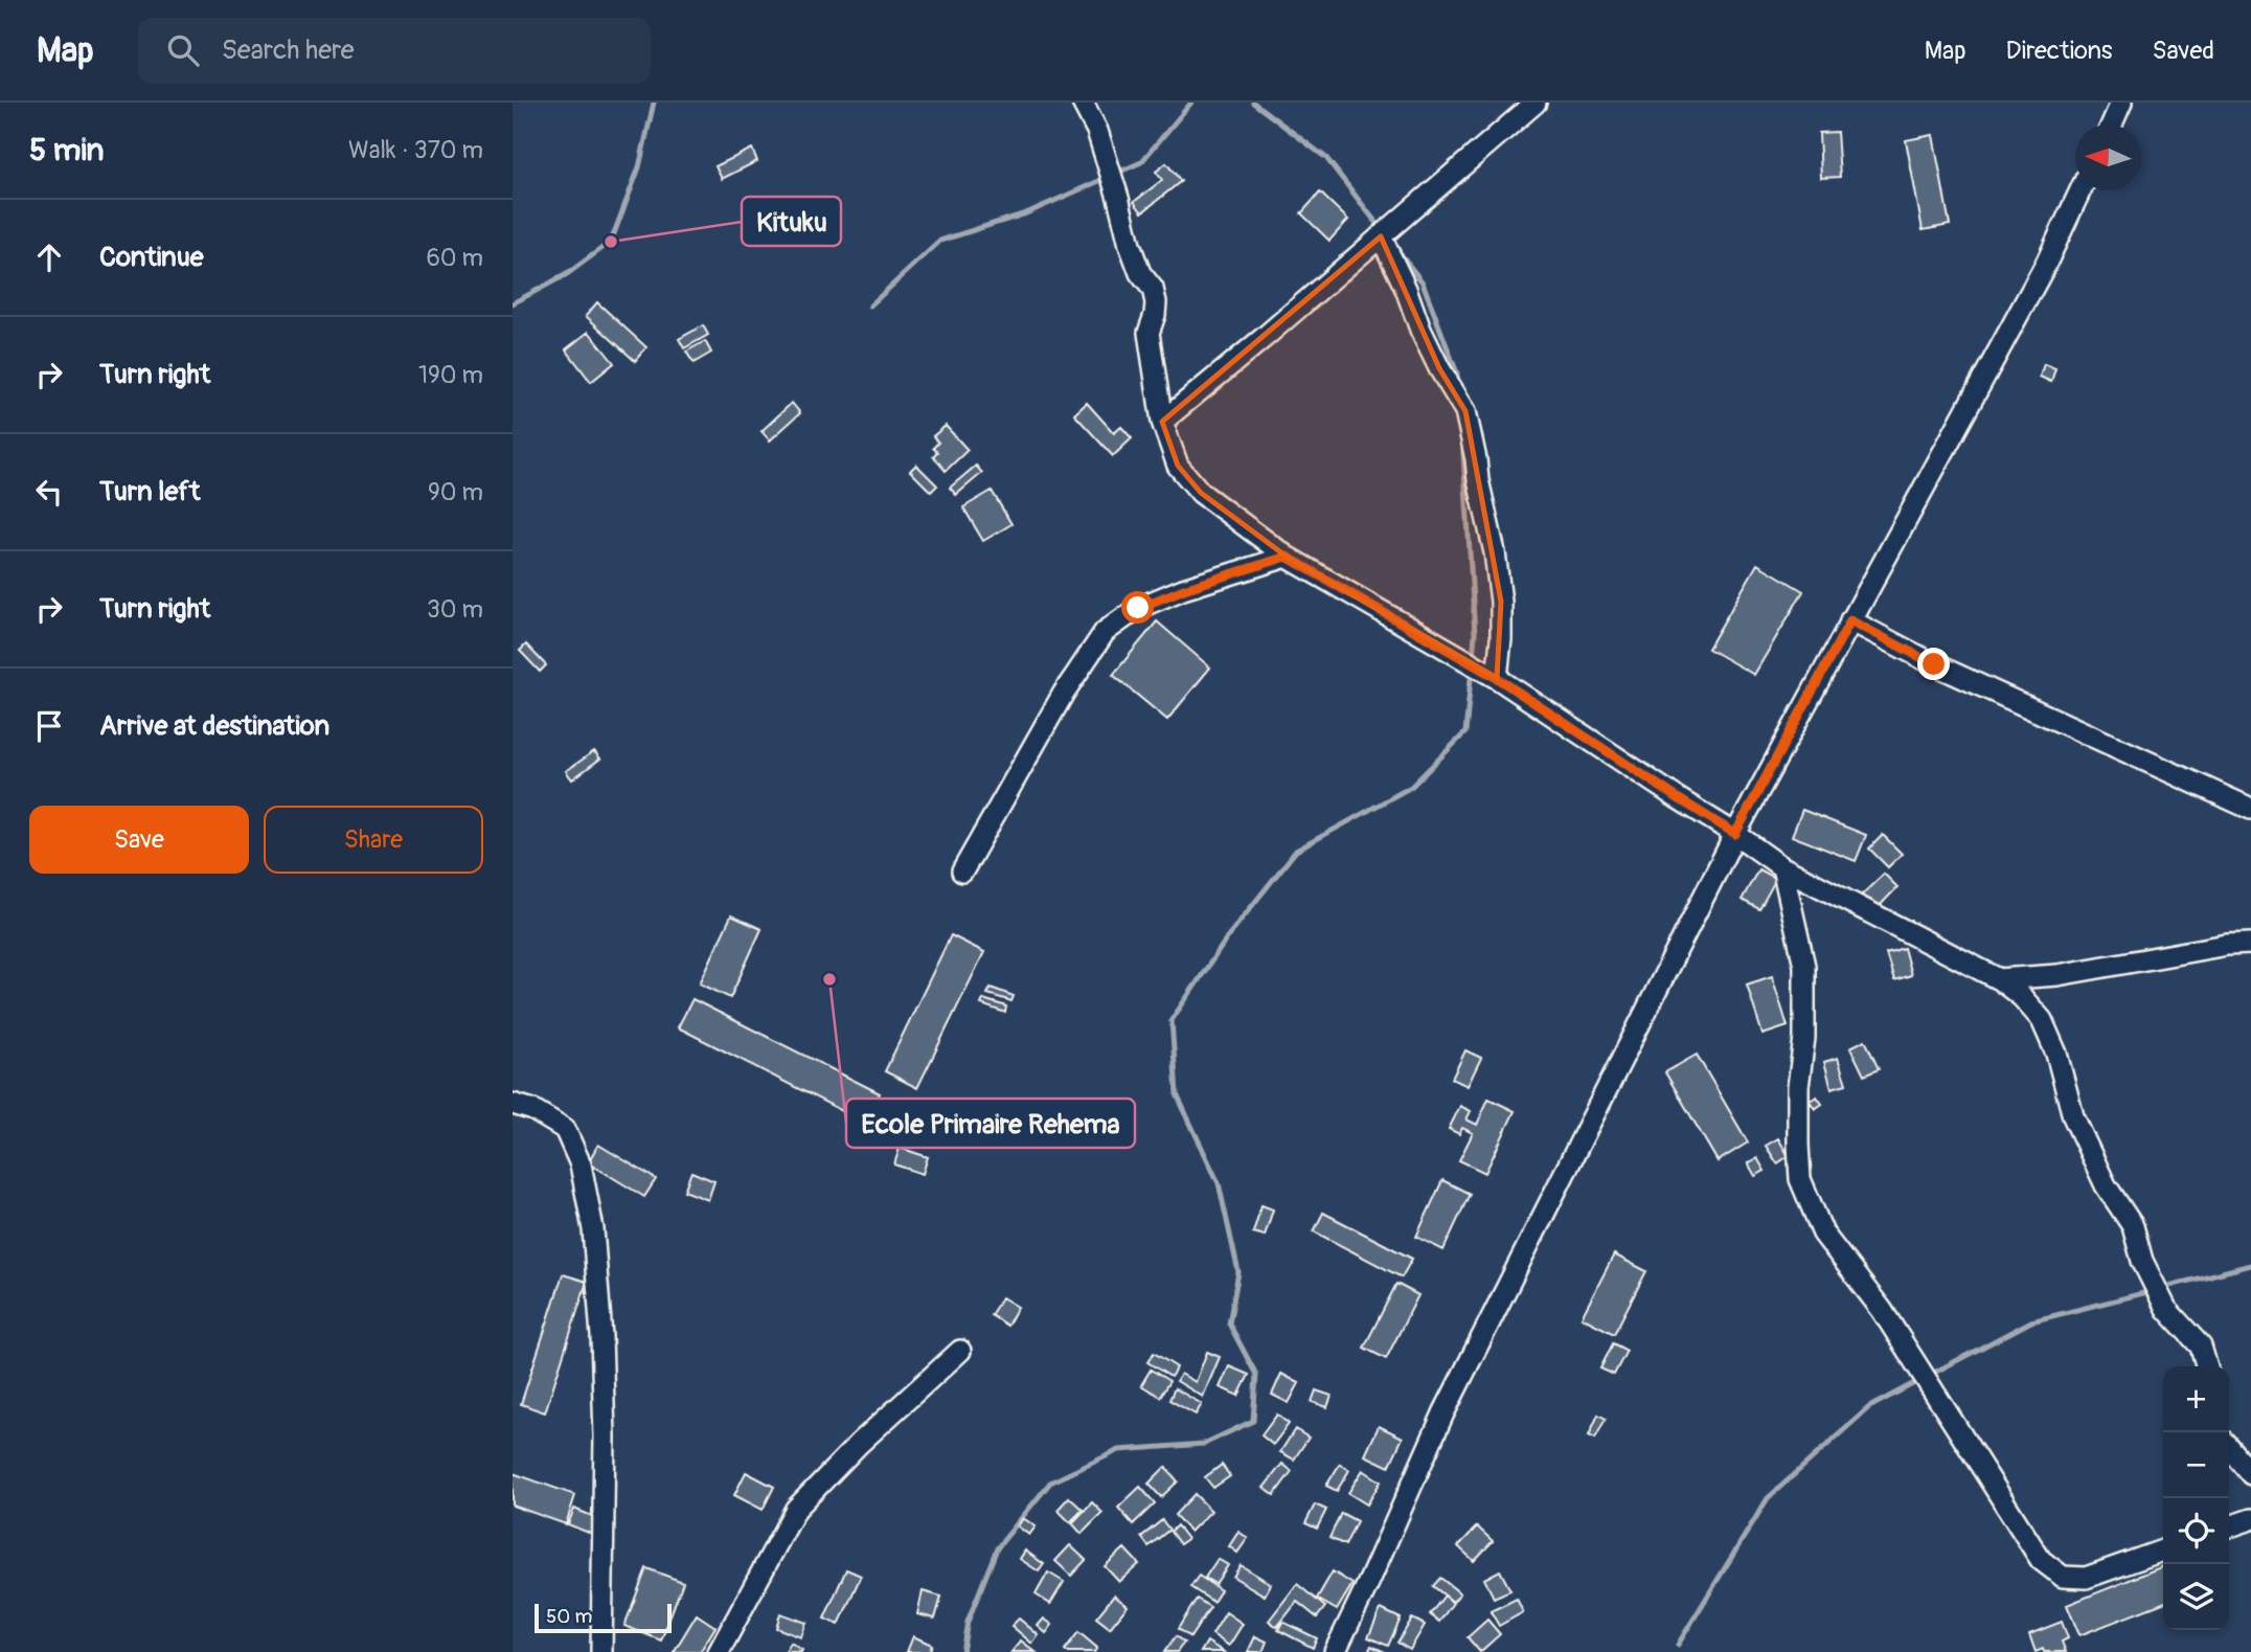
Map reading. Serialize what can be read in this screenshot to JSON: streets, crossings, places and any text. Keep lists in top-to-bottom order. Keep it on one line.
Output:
{"places":["Kituku","Ecole Primaire Rehema"],"scale_bar":"50 m","north":"left","page":{"header":"Map","search":"Search here","nav":["Map","Directions","Saved"],"heading":["5 min","Walk · 370 m"],"list":[["Continue","60 m"],["Turn right","190 m"],["Turn left","90 m"],["Turn right","30 m"],"Arrive at destination"],"buttons":["Save","Share"],"map_buttons":["+","−"],"scale":"50 m"}}
